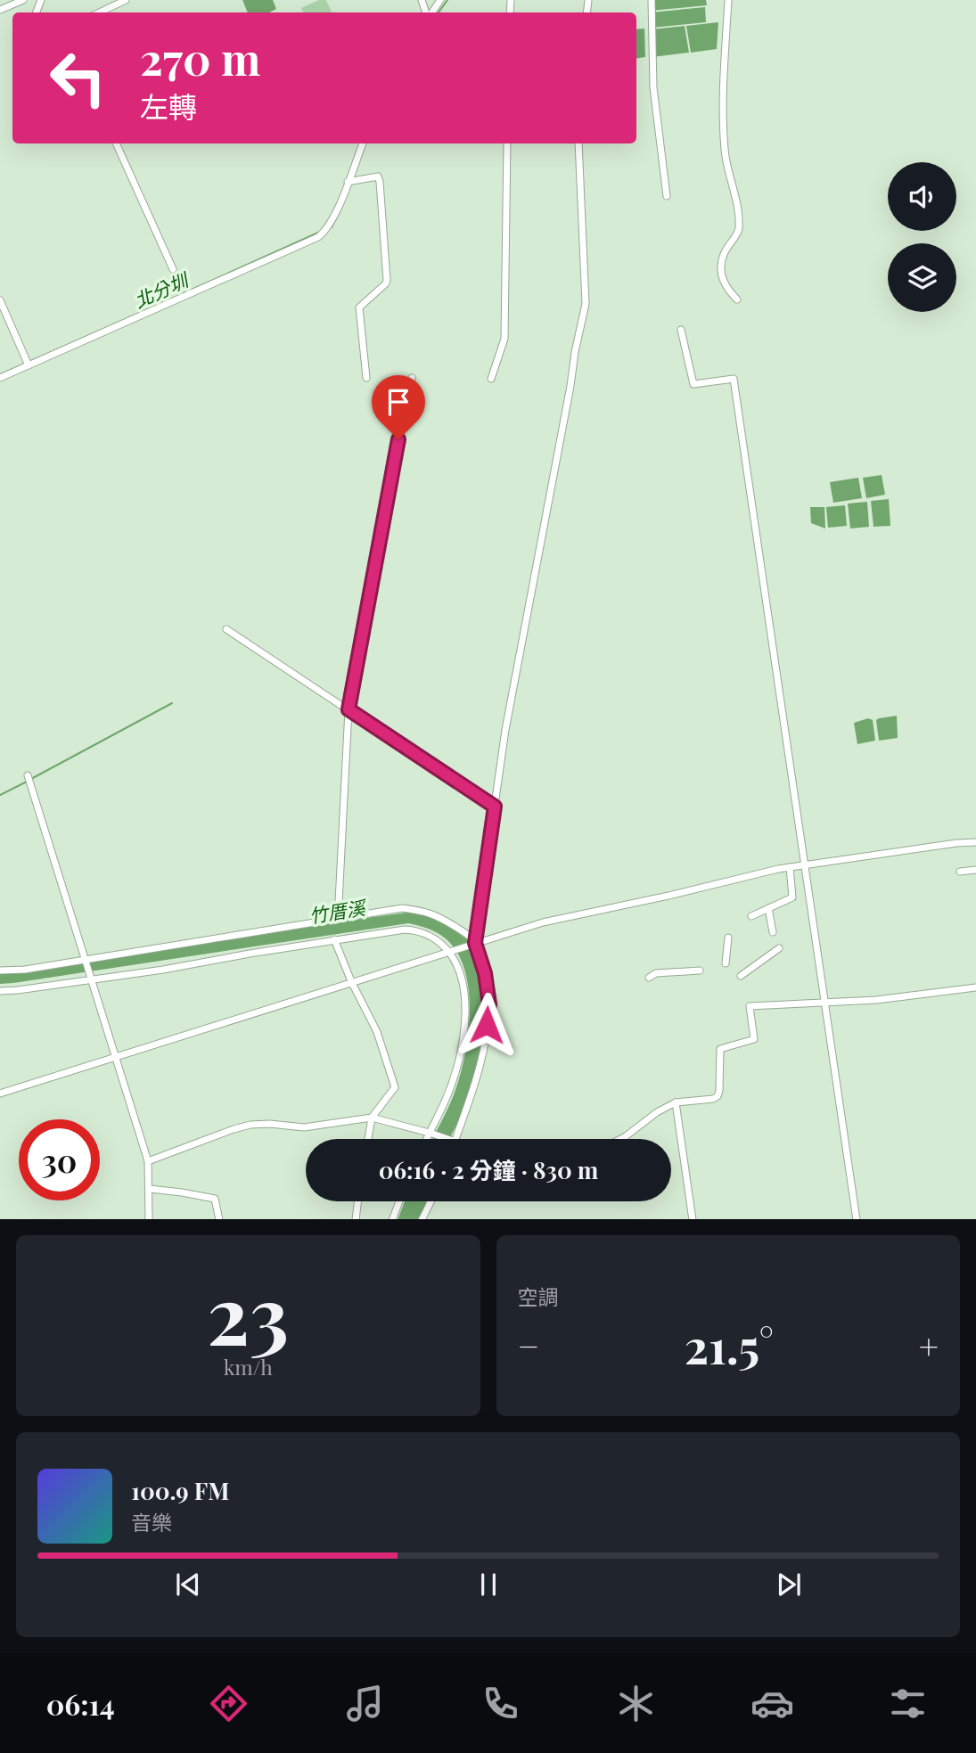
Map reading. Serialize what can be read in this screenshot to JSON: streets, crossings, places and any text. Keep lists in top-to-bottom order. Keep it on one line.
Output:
{"water":["北分圳","竹厝溪"],"page":{"turn":["270 m","左轉"],"limit":"30","trip":"06:16 · 2 分鐘 · 830 m","tile":[["23","km/h"],"空調"],"heat":["−","21.5°","+"],"song":["100.9 FM","音樂"],"tabs":"06:14"}}
